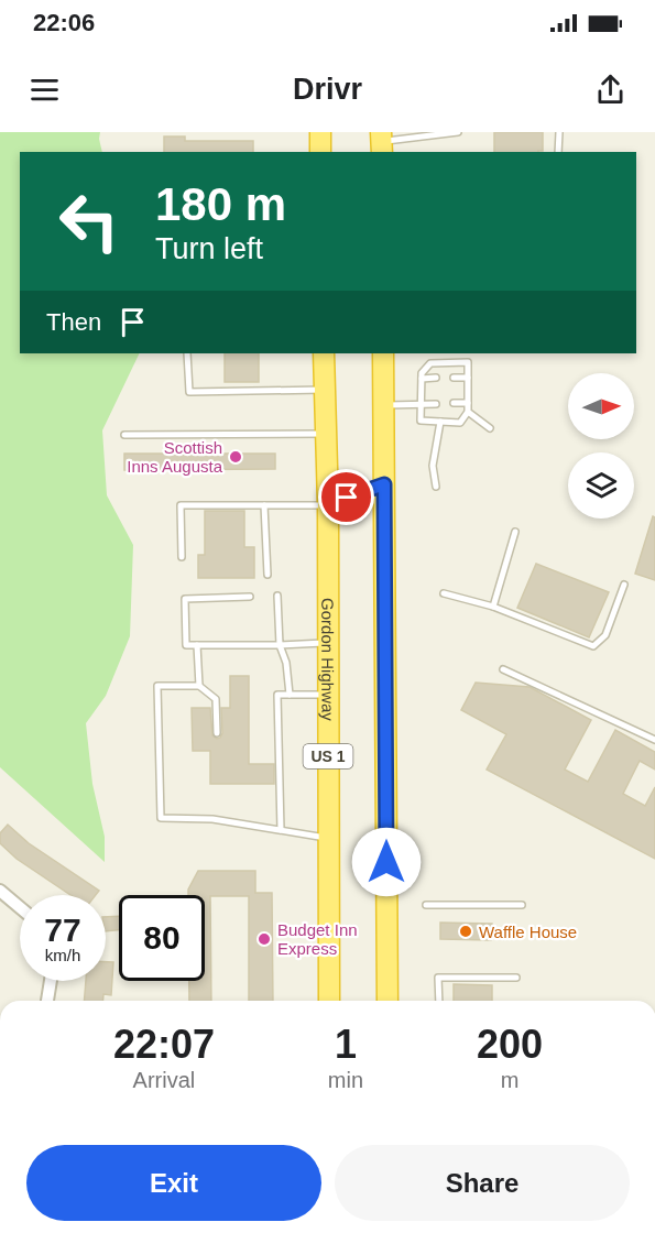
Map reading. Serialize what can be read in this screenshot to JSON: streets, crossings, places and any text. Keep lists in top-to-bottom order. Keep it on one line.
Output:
{"streets":{"highway":["Gordon Highway","US 1"]},"places":["Scottish Inns Augusta","Waffle House","Budget Inn Express"],"north":"right","page":{"status":"22:06","header":"Drivr","turn":["180 m","Turn left"],"then":"Then","speed":"77 km/h","limit":"80","eta":["22:07","Arrival","1","min","200","m"],"buttons":["Exit","Share"]}}
